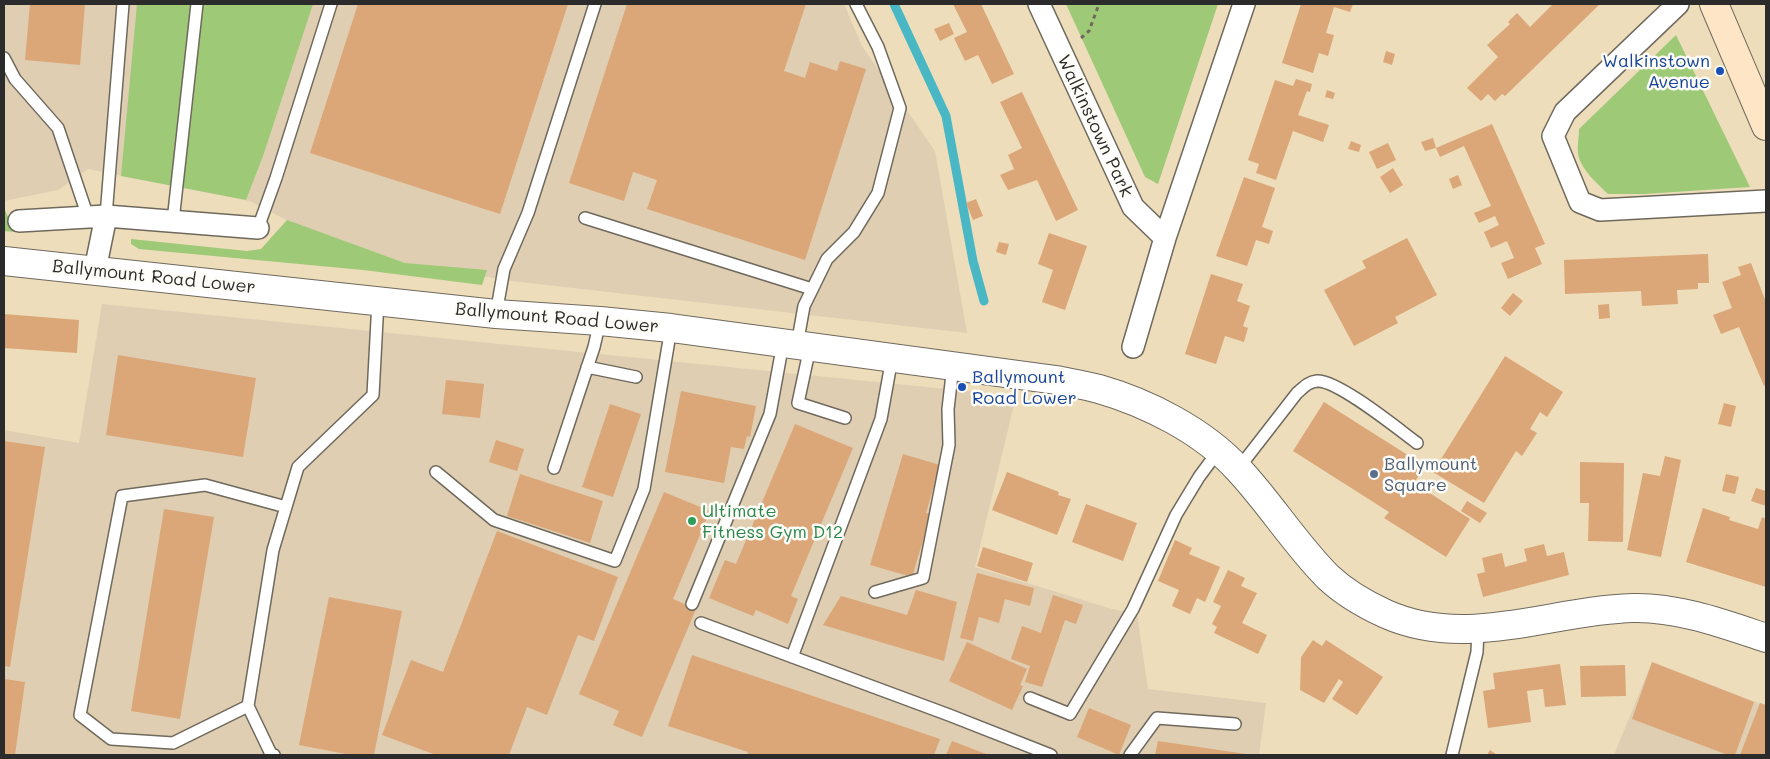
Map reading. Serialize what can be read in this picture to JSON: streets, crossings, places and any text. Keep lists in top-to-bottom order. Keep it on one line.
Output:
{"streets":{"street":["Walkinstown Park","Ballymount Road Lower"]},"places":["Walkinstown Avenue","Ballymount Road Lower","Ballymount Square","Ultimate Fitness Gym D12"]}
